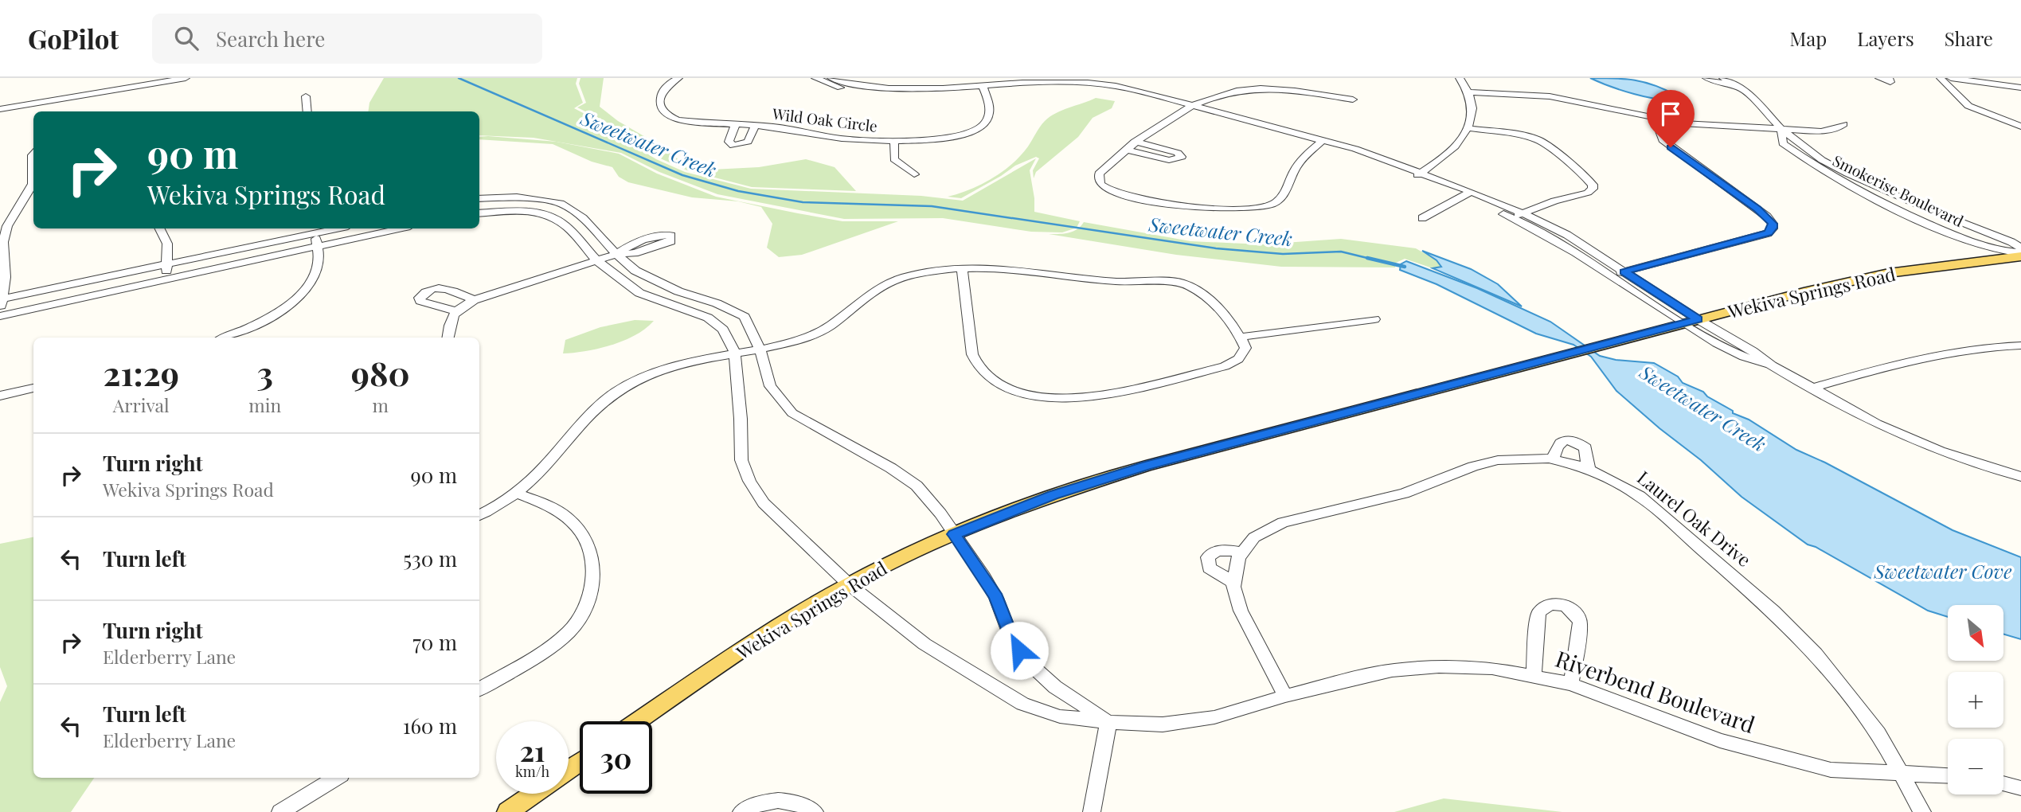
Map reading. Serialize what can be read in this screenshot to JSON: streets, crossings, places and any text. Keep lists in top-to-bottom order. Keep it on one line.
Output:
{"streets":{"main road":["Wekiva Springs Road"],"street":["Wild Oak Circle","Smokerise Boulevard","Laurel Oak Drive","Riverbend Boulevard"]},"crossings":[["Smokerise Boulevard","Wekiva Springs Road"],["Wekiva Springs Road","Riverbend Boulevard"],["Laurel Oak Drive","Riverbend Boulevard"]],"water":["Sweetwater Creek","Sweetwater Cove"],"north":"bottom right","page":{"header":"GoPilot","search":"Search here","nav":["Map","Layers","Share"],"turn":["90 m","Wekiva Springs Road"],"eta":["21:29","Arrival","3","min","980","m"],"list":[{"name":"Turn right","note":"Wekiva Springs Road","value":"90 m"},{"name":"Turn left","value":"530 m"},{"name":"Turn right","note":"Elderberry Lane","value":"70 m"},{"name":"Turn left","note":"Elderberry Lane","value":"160 m"}],"map_buttons":["+","−"],"speed":"21 km/h","limit":"30"}}
